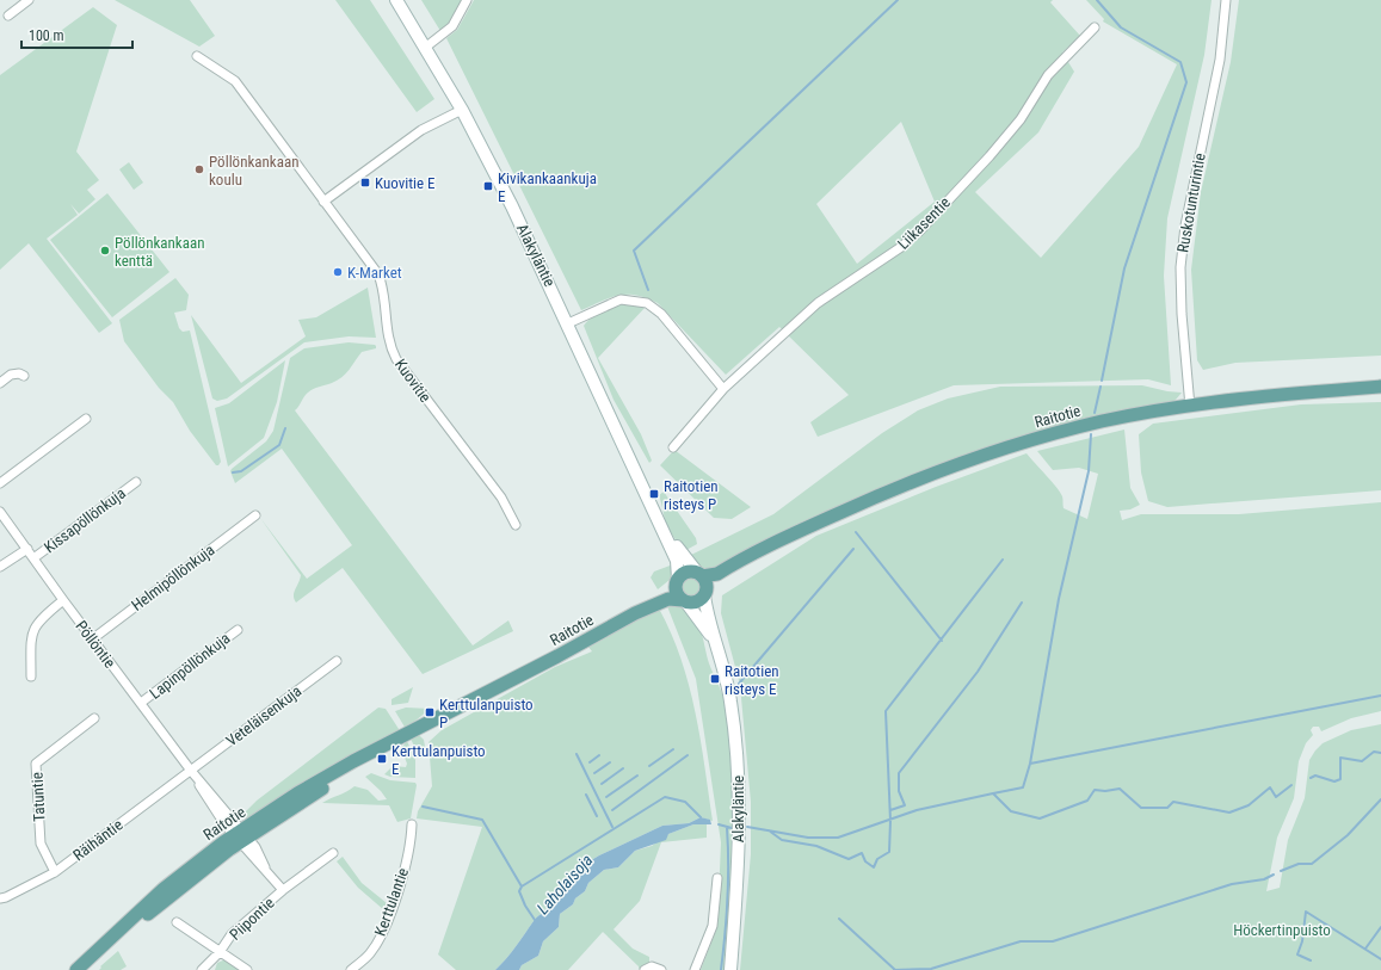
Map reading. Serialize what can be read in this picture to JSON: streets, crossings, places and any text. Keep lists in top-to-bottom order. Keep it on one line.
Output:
{"streets":{"main road":["Alakyläntie","Raitotie"],"street":["Ruskotunturintie","Liikasentie","Kuovitie","Kissapöllönkuja","Helmipöllönkuja","Pöllöntie","Lapinpöllönkuja","Veteläisenkuja","Tatuntie","Räihäntie","Kerttulantie","Piipontie"]},"crossings":[["Ruskotunturintie","Raitotie"],["Alakyläntie","Raitotie"],["Raitotie","Pöllöntie"],["Raitotie","Piipontie"],["Kissapöllönkuja","Pöllöntie"],["Helmipöllönkuja","Pöllöntie"],["Pöllöntie","Lapinpöllönkuja"],["Pöllöntie","Veteläisenkuja"],["Pöllöntie","Räihäntie"],["Pöllöntie","Piipontie"],["Veteläisenkuja","Räihäntie"],["Tatuntie","Räihäntie"]],"water":["Laholaisoja"],"parks":["Höckertinpuisto"],"places":{"other":["Pöllönkankaan koulu","Pöllönkankaan kenttä","K-Market"],"transit":["Kuovitie E","Kivikankaankuja E","Raitotien risteys P","Raitotien risteys E","Kerttulanpuisto P","Kerttulanpuisto E"]},"scale_bar":"100 m"}
